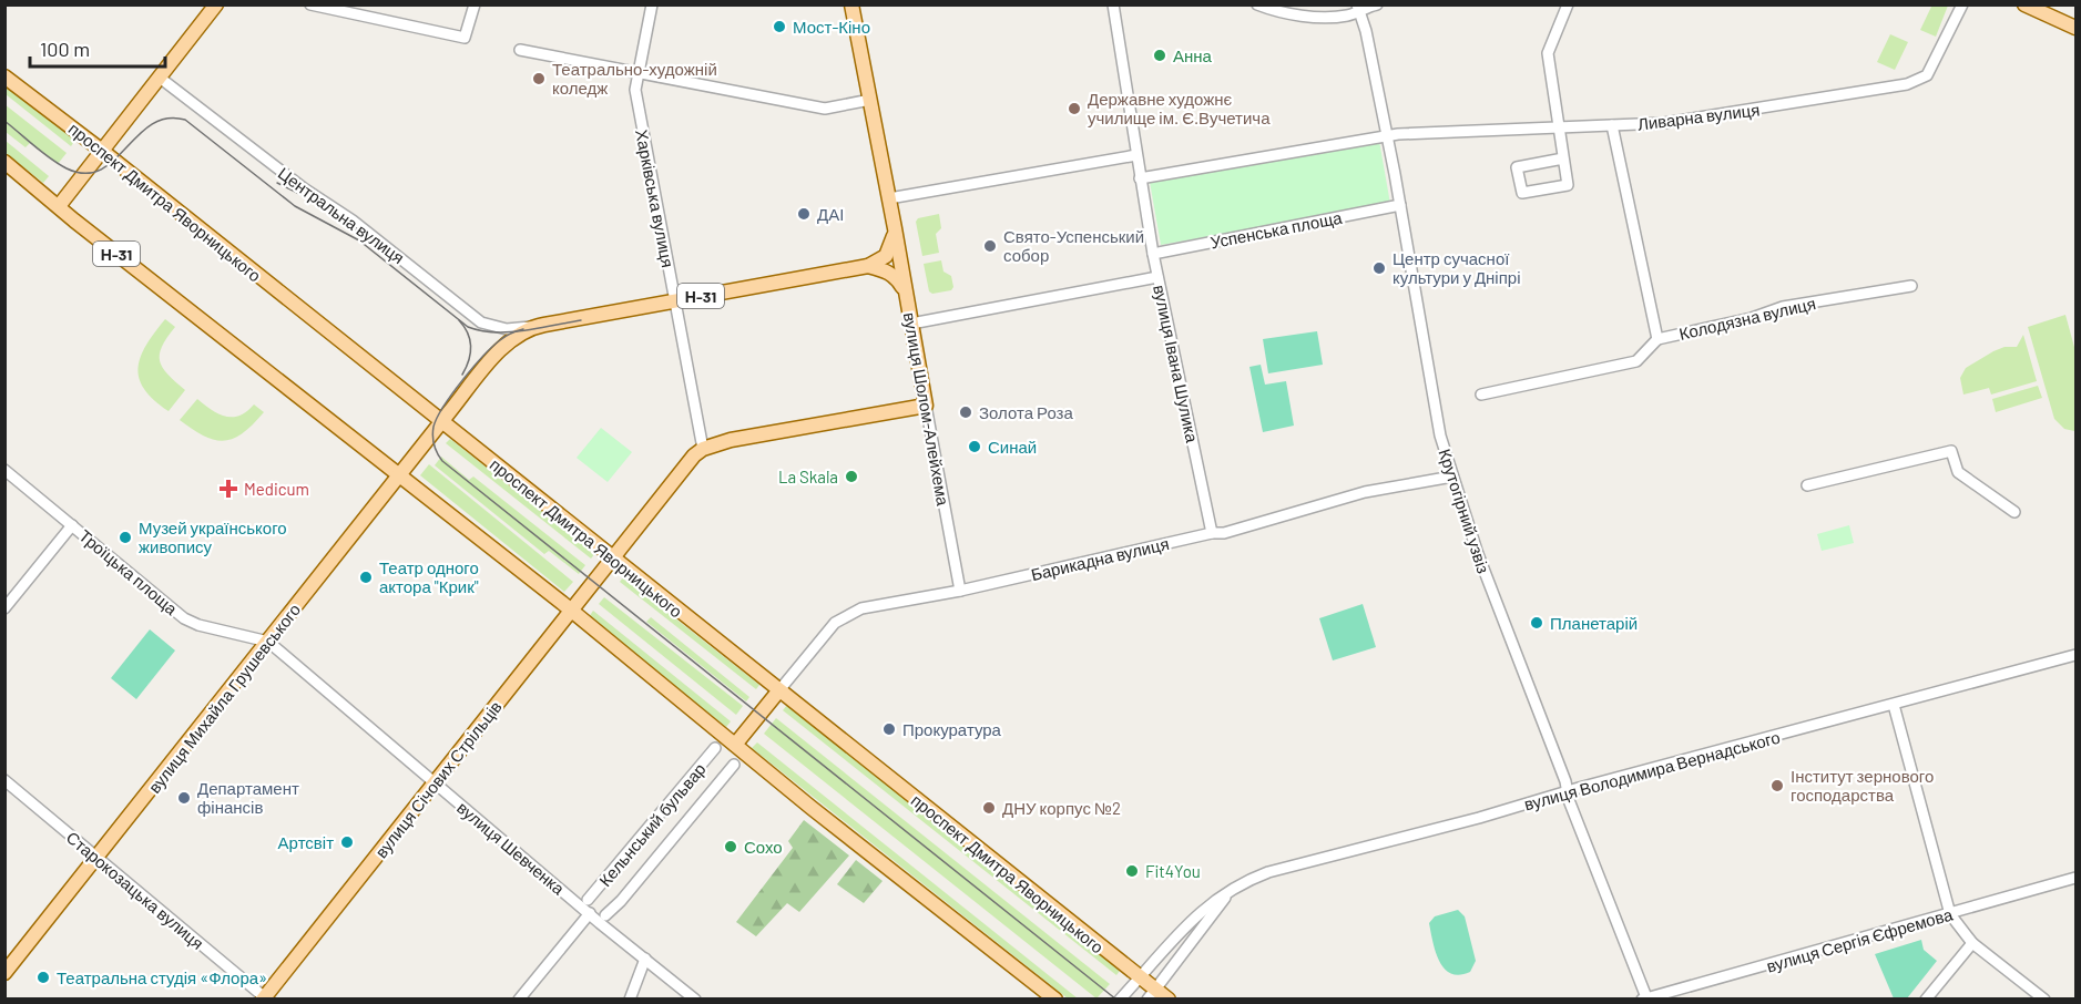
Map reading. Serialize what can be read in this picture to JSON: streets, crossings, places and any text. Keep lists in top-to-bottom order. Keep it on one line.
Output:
{"streets":{"main road":["проспект Дмитра Яворницького","Н-31","вулиця Шолом-Алейхема","вулиця Михайла Грушевського","вулиця Січових Стрільців"],"street":["Ливарна вулиця","Харківська вулиця","Центральна вулиця","Успенська площа","Колодязна вулиця","вулиця Івана Шулика","Крутогірний узвіз","Барикадна вулиця","Троїцька площа","вулиця Володимира Вернадського","Кельнський бульвар","вулиця Шевченка","Старокозацька вулиця","вулиця Сергія Єфремова"]},"crossings":[["Ливарна вулиця","Крутогірний узвіз"],["Харківська вулиця","Н-31"],["проспект Дмитра Яворницького","Н-31"],["проспект Дмитра Яворницького","Барикадна вулиця"],["проспект Дмитра Яворницького","вулиця Михайла Грушевського"],["проспект Дмитра Яворницького","вулиця Володимира Вернадського"],["проспект Дмитра Яворницького","вулиця Січових Стрільців"],["Центральна вулиця","Н-31"],["Успенська площа","вулиця Івана Шулика"],["Успенська площа","Крутогірний узвіз"],["Н-31","вулиця Михайла Грушевського"],["Н-31","вулиця Січових Стрільців"],["вулиця Івана Шулика","Барикадна вулиця"],["вулиця Шолом-Алейхема","Барикадна вулиця"],["Крутогірний узвіз","Барикадна вулиця"],["Крутогірний узвіз","вулиця Володимира Вернадського"],["Крутогірний узвіз","вулиця Сергія Єфремова"],["Троїцька площа","вулиця Михайла Грушевського"],["Троїцька площа","вулиця Шевченка"],["вулиця Михайла Грушевського","вулиця Шевченка"],["вулиця Михайла Грушевського","Старокозацька вулиця"],["вулиця Січових Стрільців","вулиця Шевченка"],["вулиця Січових Стрільців","Старокозацька вулиця"]],"places":{"other":["Мост-Кіно","Анна","Театрально-художній коледж","Державне художнє училище ім. Є.Вучетича","ДАІ","Свято-Успенський собор","Центр сучасної культури у Дніпрі","Золота Роза","Синай","La Skala","Музей українського живопису","Театр одного актора \"Крик\"","Планетарій","Прокуратура","Інститут зернового господарства","Департамент фінансів","ДНУ корпус №2","Артсвіт","Сохо","Fit4You","Театральна студія «Флора»"],"health":["Medicum"]},"scale_bar":"100 m"}
